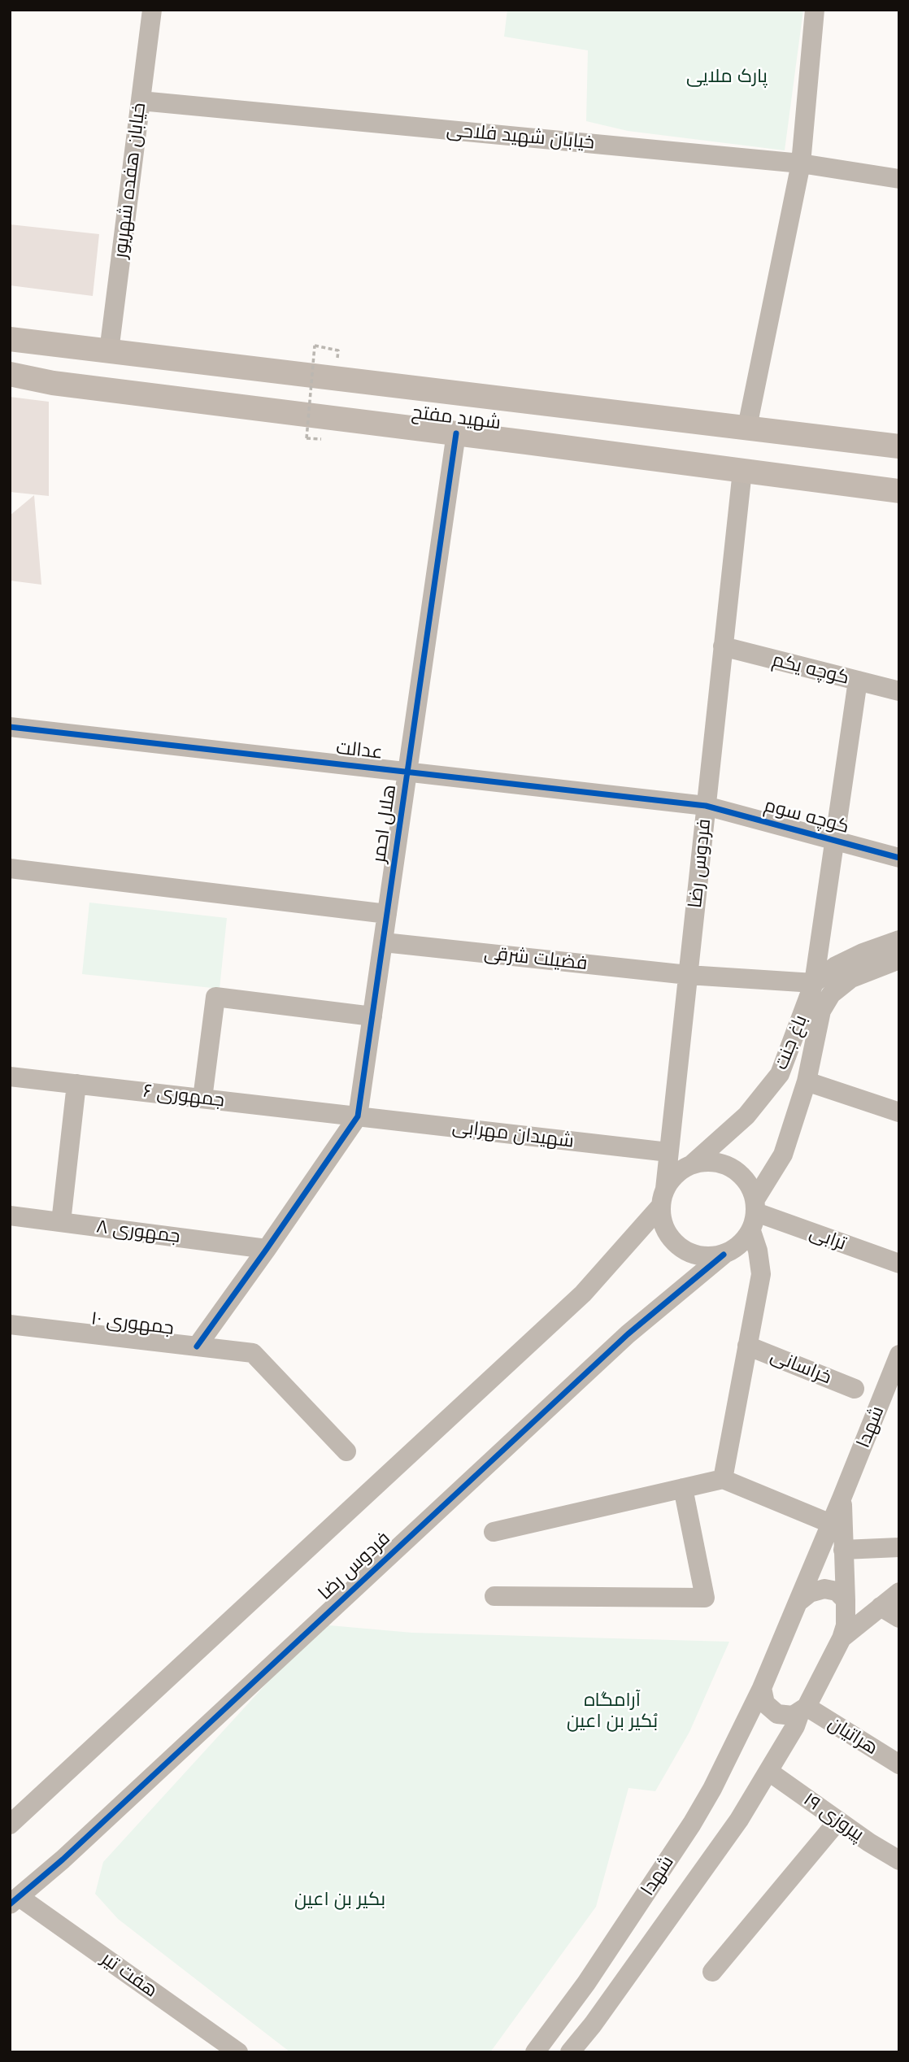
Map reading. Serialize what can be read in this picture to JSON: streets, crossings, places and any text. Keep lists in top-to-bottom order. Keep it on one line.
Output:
{"streets":{"main road":["شهید مفتح"],"street":["خیابان شهید فلاحی","خیابان هفده شهریور","کوچه یکم","عدالت","کوچه سوم","هلال احمر","فردوس رضا","فضیلت شرقی","باغ جنت","جمهوری ۶","شهیدان مهرابی","جمهوری ۸","ترابی","جمهوری ۱۰","خراسانی","شهدا","هراتیان","پیروزی ۱۹","هفت تیر"]},"crossings":[["خیابان شهید فلاحی","خیابان هفده شهریور"],["خیابان هفده شهریور","شهید مفتح"],["شهید مفتح","هلال احمر"],["شهید مفتح","فردوس رضا"],["کوچه یکم","فردوس رضا"],["کوچه یکم","باغ جنت"],["عدالت","کوچه سوم"],["عدالت","هلال احمر"],["عدالت","فردوس رضا"],["کوچه سوم","فردوس رضا"],["کوچه سوم","باغ جنت"],["هلال احمر","فضیلت شرقی"],["هلال احمر","جمهوری ۶"],["هلال احمر","شهیدان مهرابی"],["فردوس رضا","فضیلت شرقی"],["فردوس رضا","باغ جنت"],["فردوس رضا","شهیدان مهرابی"],["فردوس رضا","ترابی"],["فردوس رضا","هفت تیر"],["فضیلت شرقی","باغ جنت"],["باغ جنت","ترابی"],["جمهوری ۶","شهیدان مهرابی"],["شهدا","هراتیان"],["شهدا","پیروزی ۱۹"]],"parks":["پارک ملایی","آرامگاه بُکیر بن اعین","بکیر بن اعین"]}
